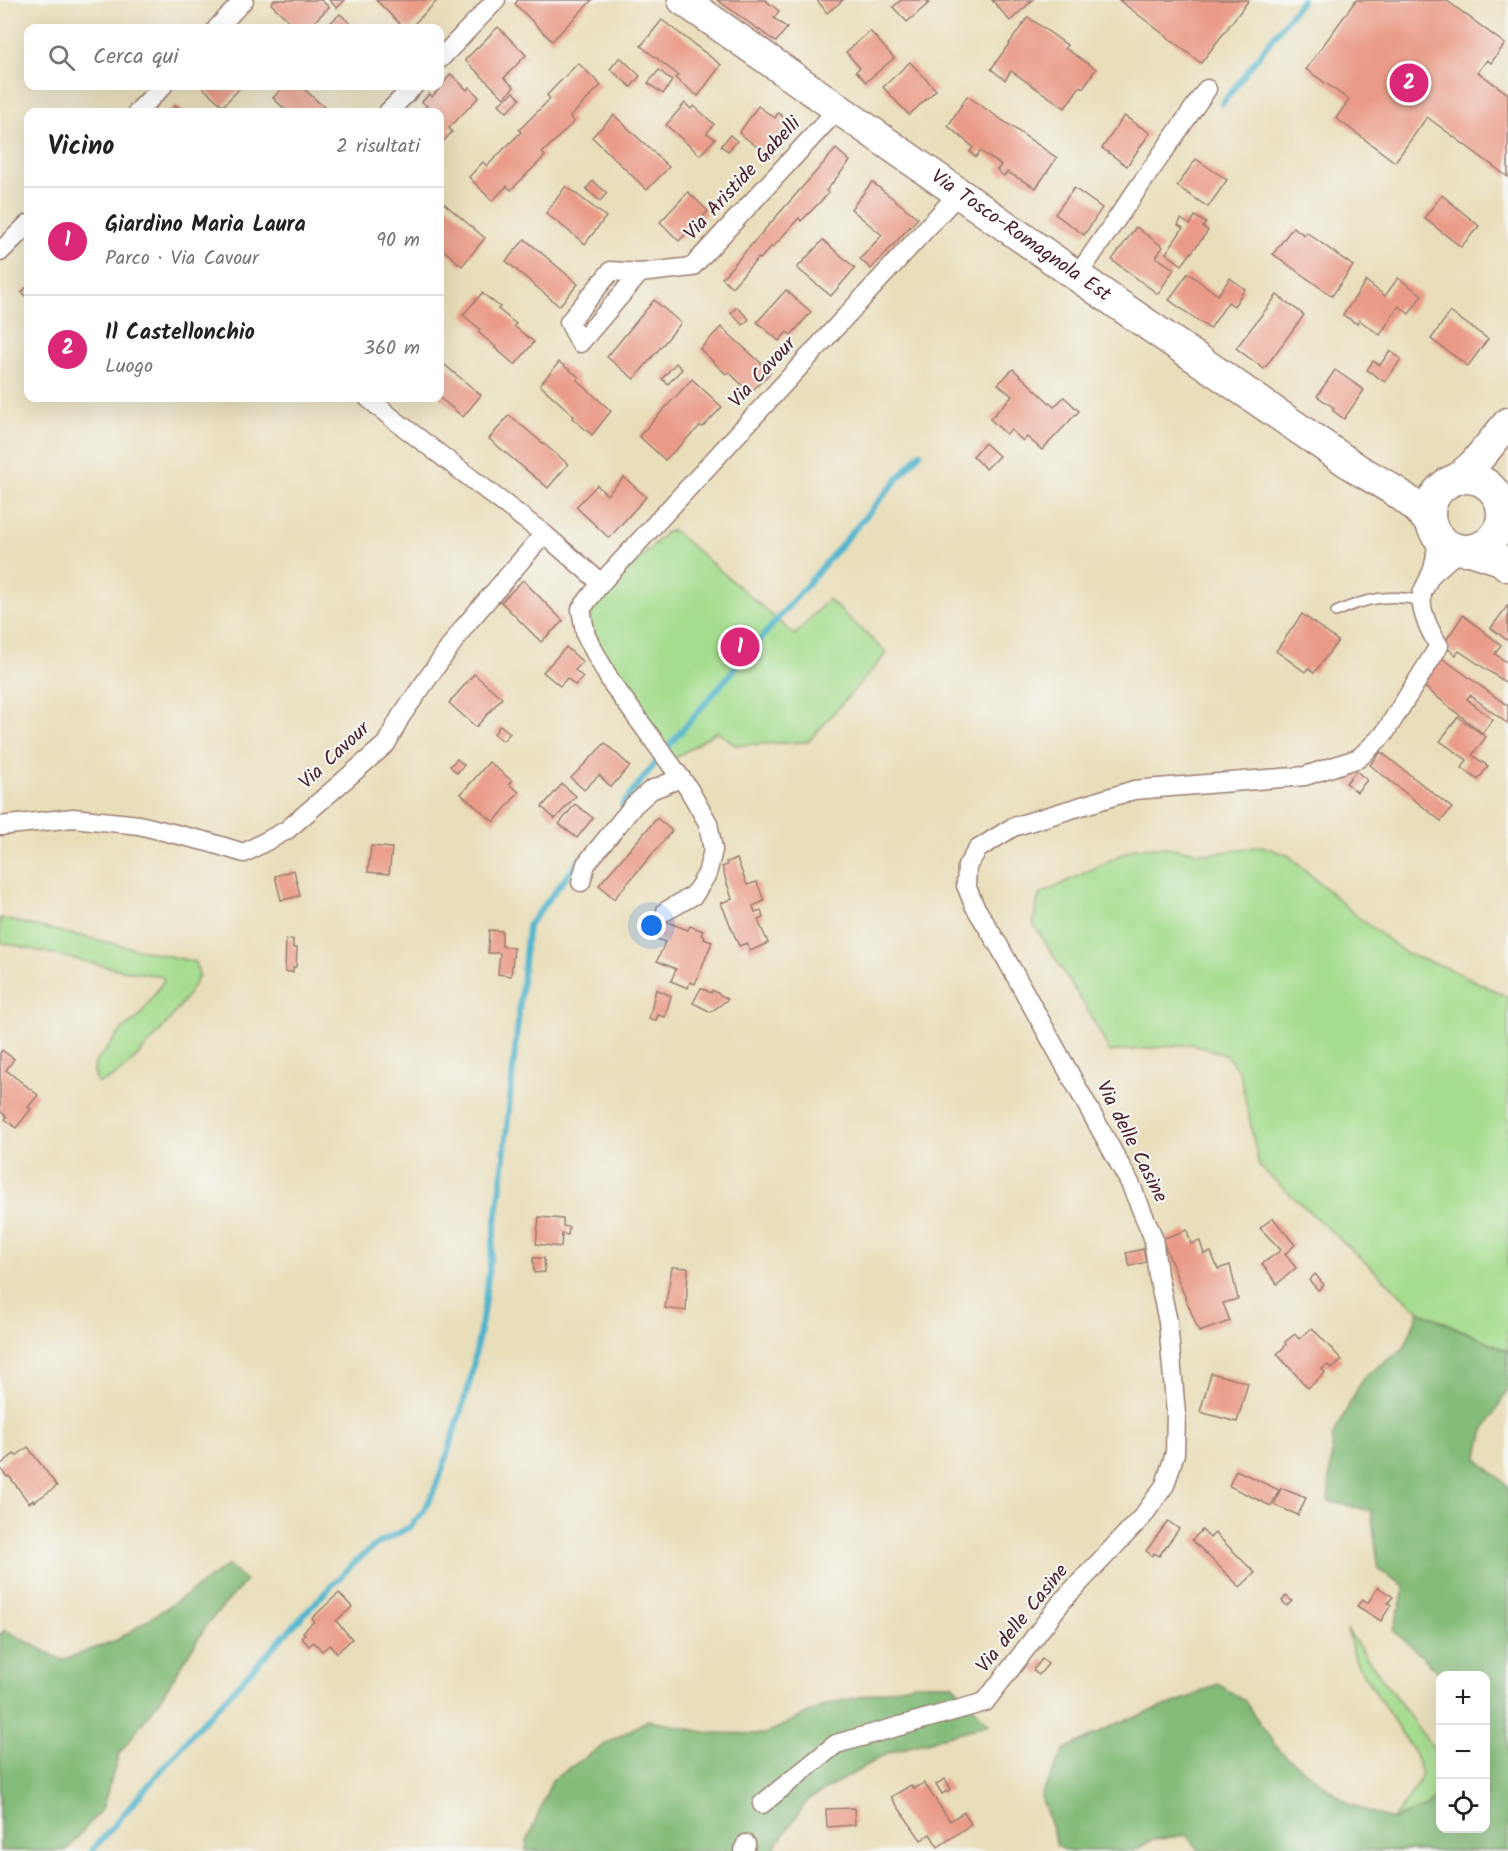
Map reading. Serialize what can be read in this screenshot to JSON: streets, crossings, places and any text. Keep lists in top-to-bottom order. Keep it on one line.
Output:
{"streets":{"main road":["Via Tosco-Romagnola Est"],"street":["Via Aristide Gabelli","Via Cavour","Via delle Casine"]},"crossings":[["Via Aristide Gabelli","Via Tosco-Romagnola Est"],["Via Tosco-Romagnola Est","Via Cavour"]],"page":{"search":"Cerca qui","pins":["2","1"],"heading":["Vicino","2 risultati"],"list":[{"mark":"1","name":"Giardino Maria Laura","note":"Parco · Via Cavour","value":"90 m"},{"mark":"2","name":"Il Castellonchio","note":"Luogo","value":"360 m"}],"map_buttons":["+","−"]}}
